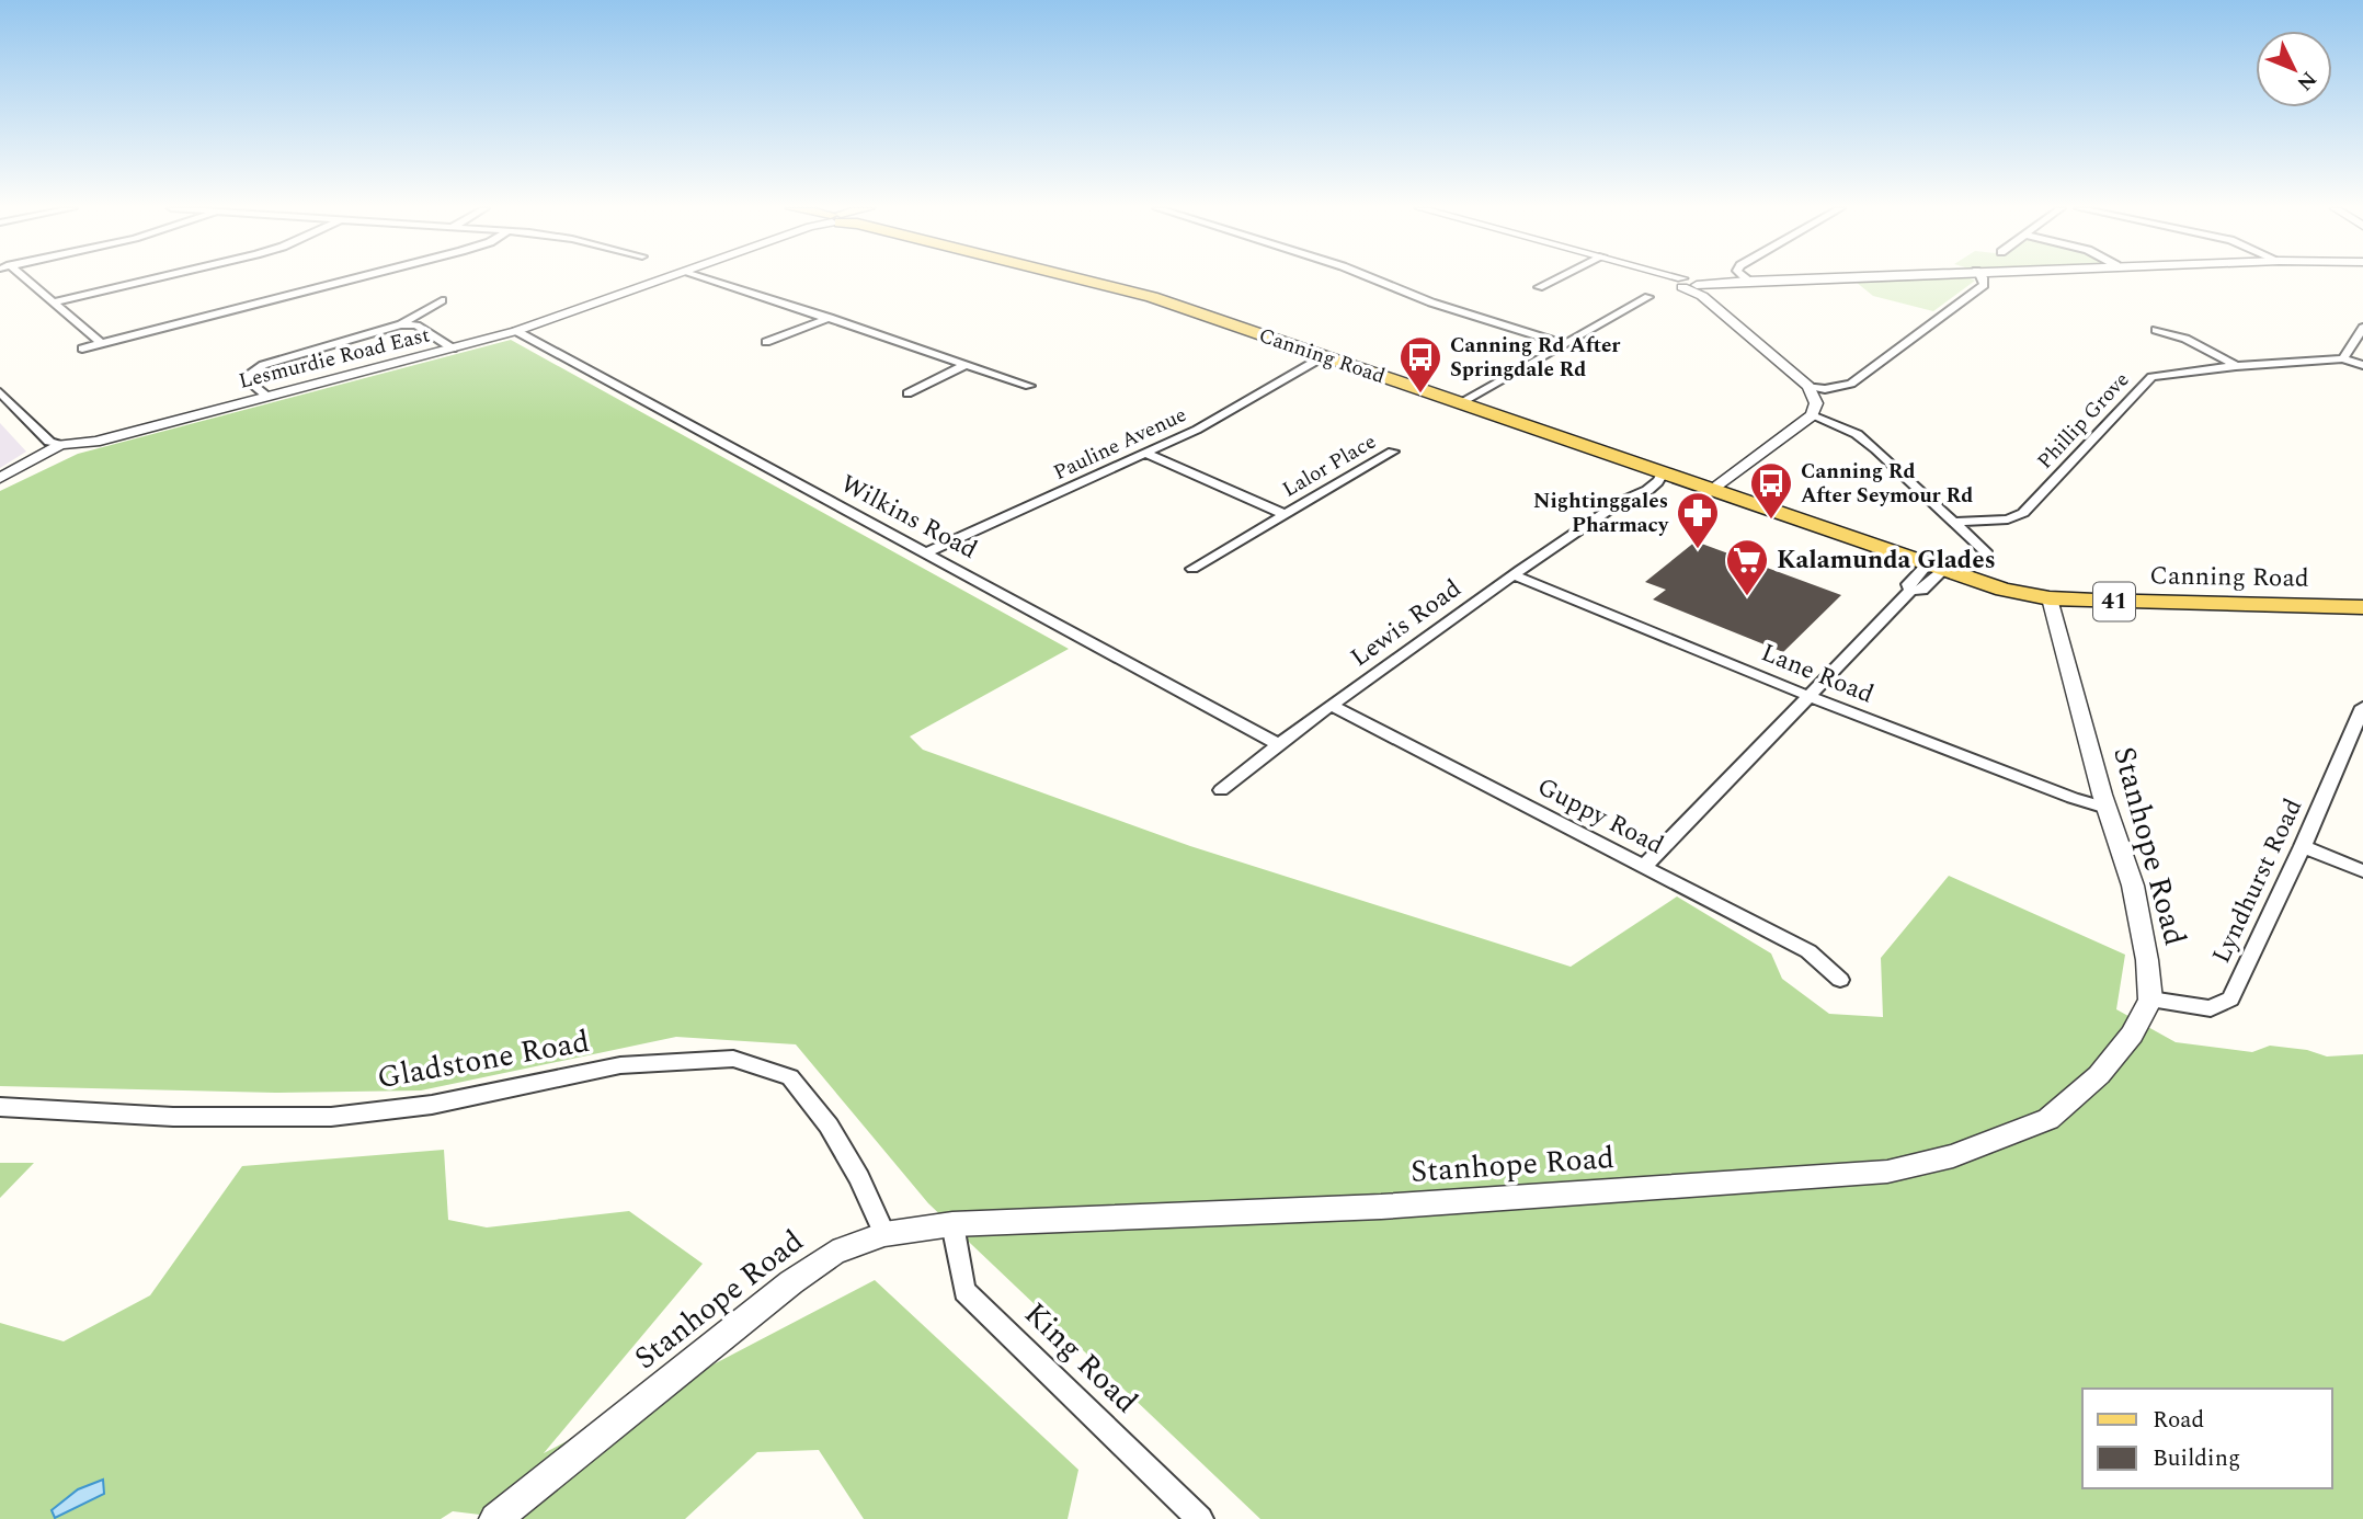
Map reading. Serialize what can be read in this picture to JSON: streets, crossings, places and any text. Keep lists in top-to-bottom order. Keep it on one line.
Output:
{"streets":{"main road":["Canning Road","41"],"street":["Lesmurdie Road East","Phillip Grove","Pauline Avenue","Lalor Place","Wilkins Road","Lewis Road","Lane Road","Guppy Road","Stanhope Road","Lyndhurst Road","Gladstone Road","King Road"]},"crossings":[["Canning Road","Pauline Avenue"],["Canning Road","Lewis Road"],["Canning Road","Stanhope Road"],["Lesmurdie Road East","Wilkins Road"],["Pauline Avenue","Lalor Place"],["Pauline Avenue","Wilkins Road"],["Wilkins Road","Lewis Road"],["Lewis Road","Lane Road"],["Lewis Road","Guppy Road"],["Lane Road","Stanhope Road"],["Stanhope Road","Lyndhurst Road"],["Stanhope Road","Gladstone Road"],["Stanhope Road","King Road"]],"places":{"bus stop":["Canning Rd After Springdale Rd","Canning Rd After Seymour Rd"],"pharmacy":["Nightinggales Pharmacy"],"supermarket":["Kalamunda Glades"]},"legend":["Road","Building"],"north":"bottom right"}
